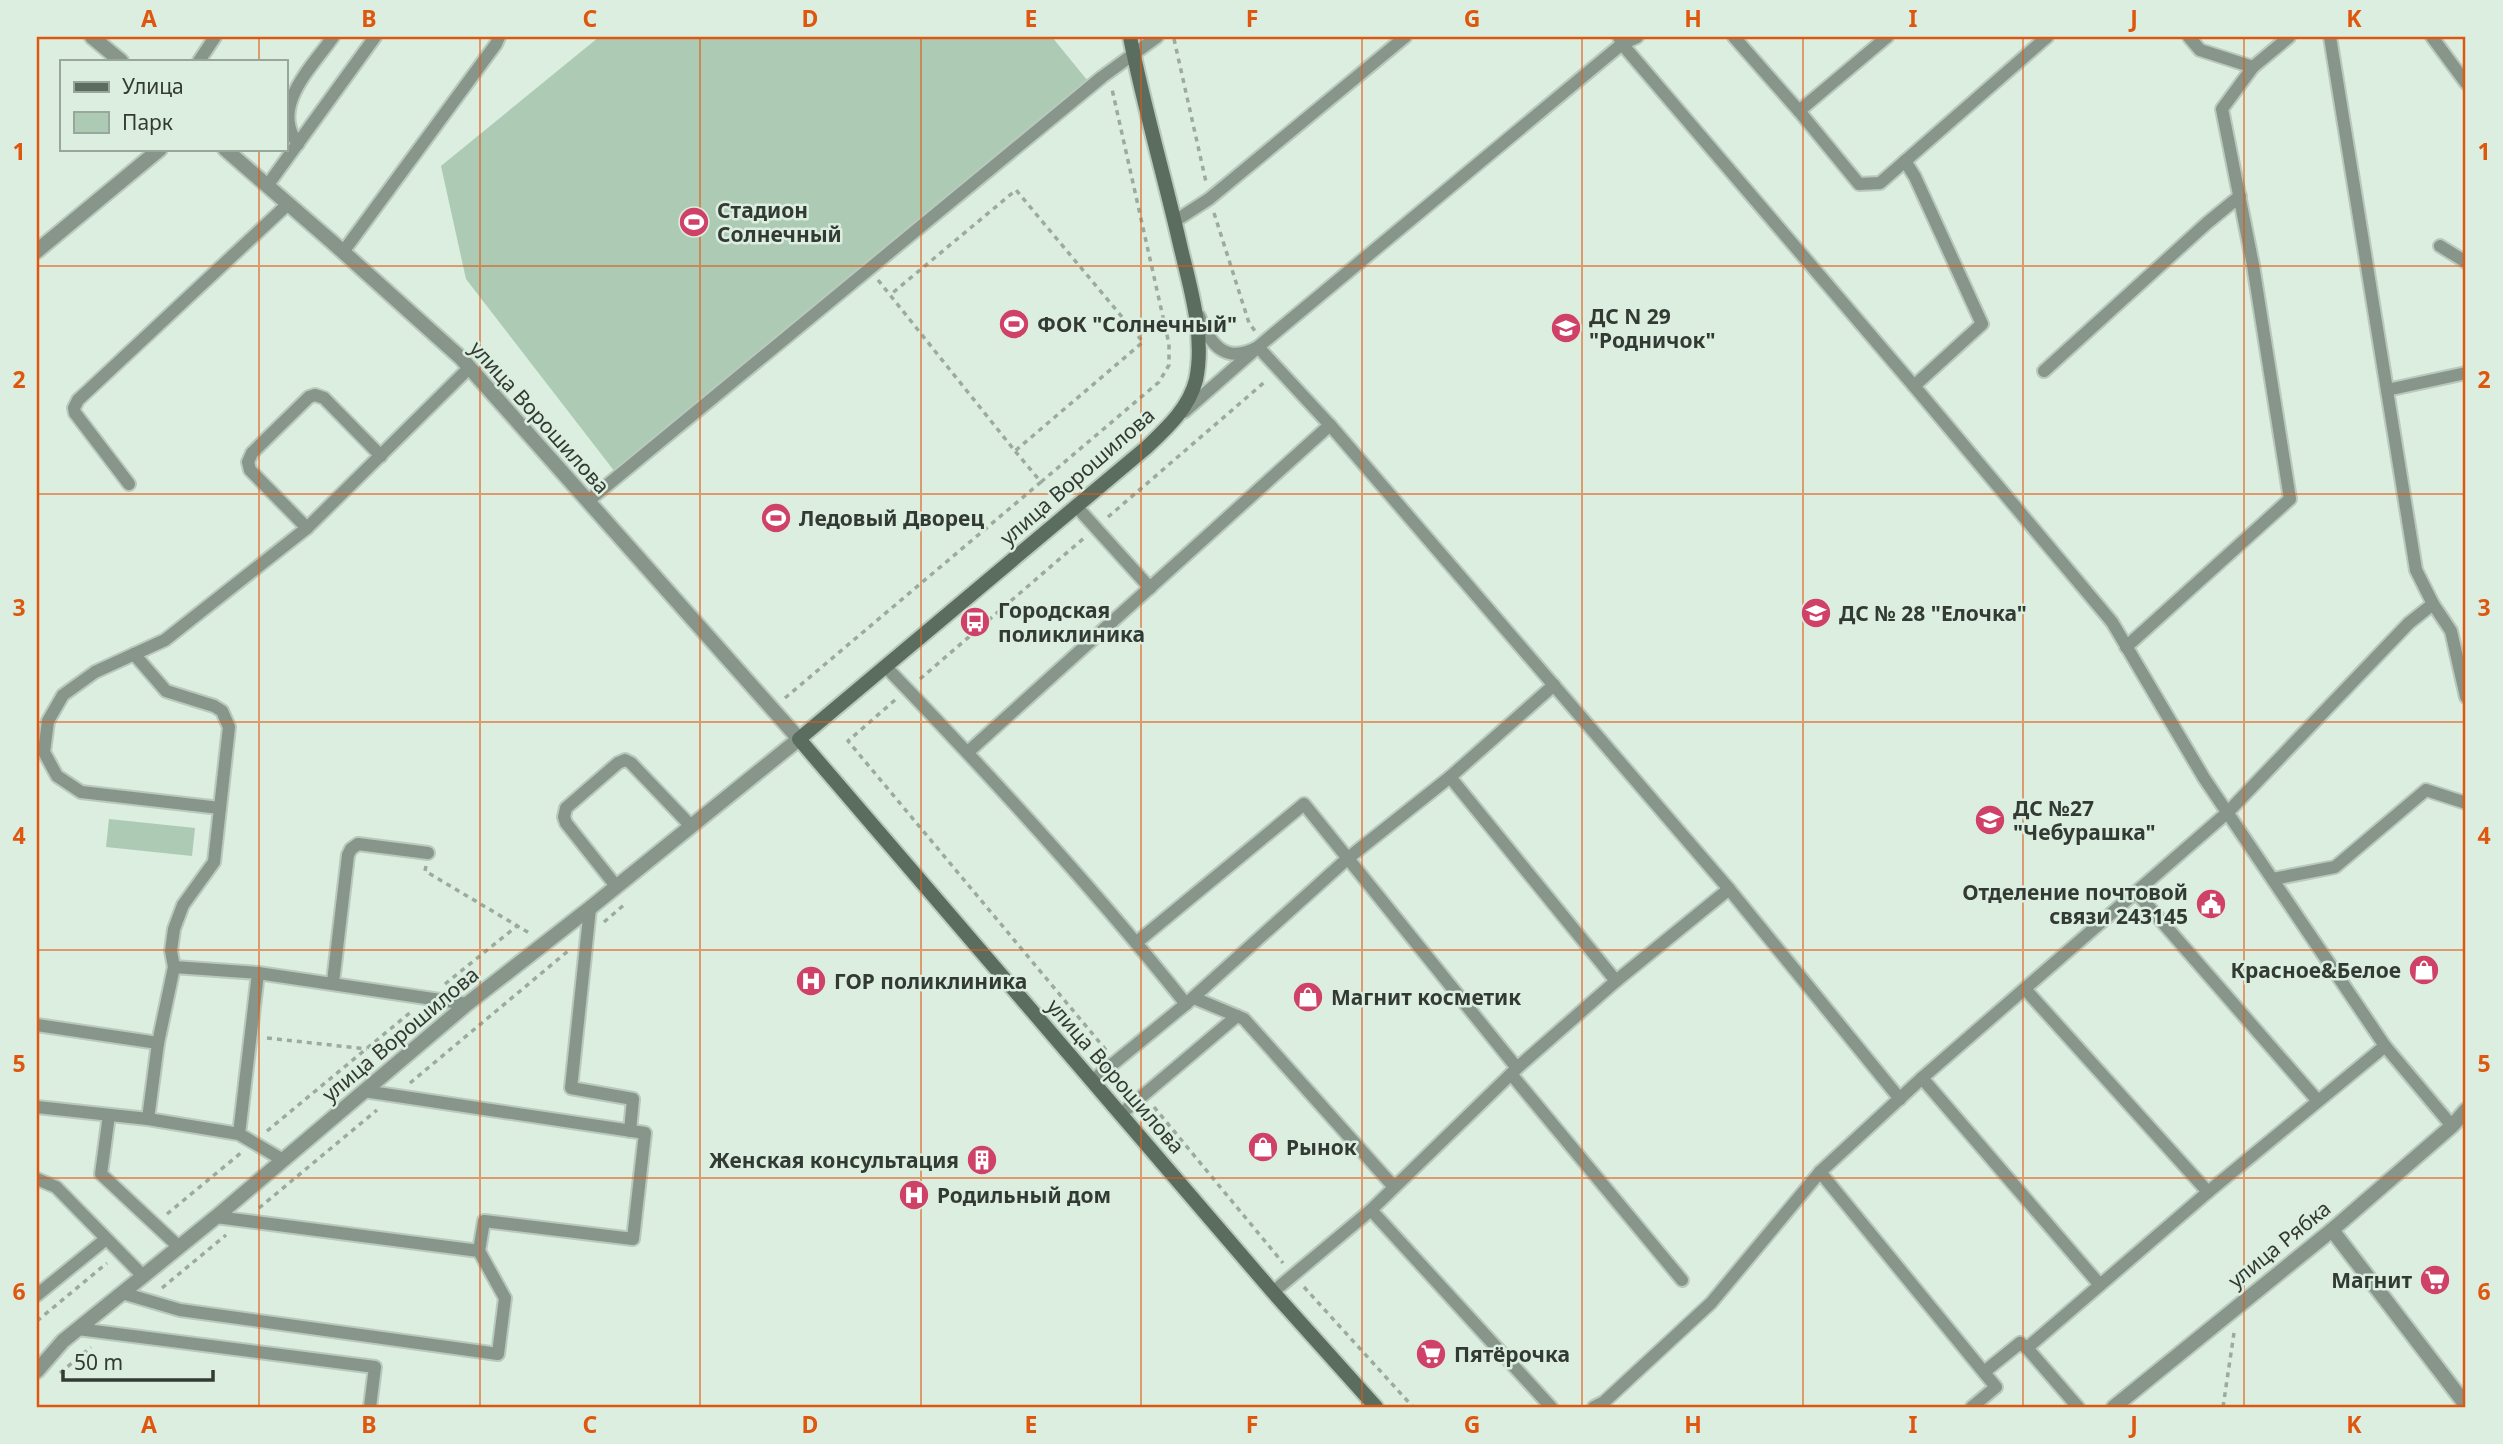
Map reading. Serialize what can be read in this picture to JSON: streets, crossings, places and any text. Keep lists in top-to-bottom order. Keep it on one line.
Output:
{"streets":{"main road":["улица Ворошилова"],"street":["улица Рябка"]},"places":{"sports":["Стадион Солнечный","ФОК \"Солнечный\"","Ледовый Дворец"],"school or university":["ДС N 29 \"Родничок\"","ДС № 28 \"Елочка\"","ДС №27 \"Чебурашка\""],"bus stop":["Городская поликлиника"],"public building":["Отделение почтовой связи 243145"],"shop":["Красное&Белое","Магнит косметик","Рынок"],"hospital":["ГОР поликлиника","Родильный дом"],"building":["Женская консультация"],"supermarket":["Магнит","Пятёрочка"]},"legend":["Улица","Парк"],"scale_bar":"50 m","grid":{"columns":["A","B","C","D","E","F","G","H","I","J","K"],"rows":["1","2","3","4","5","6"]}}
